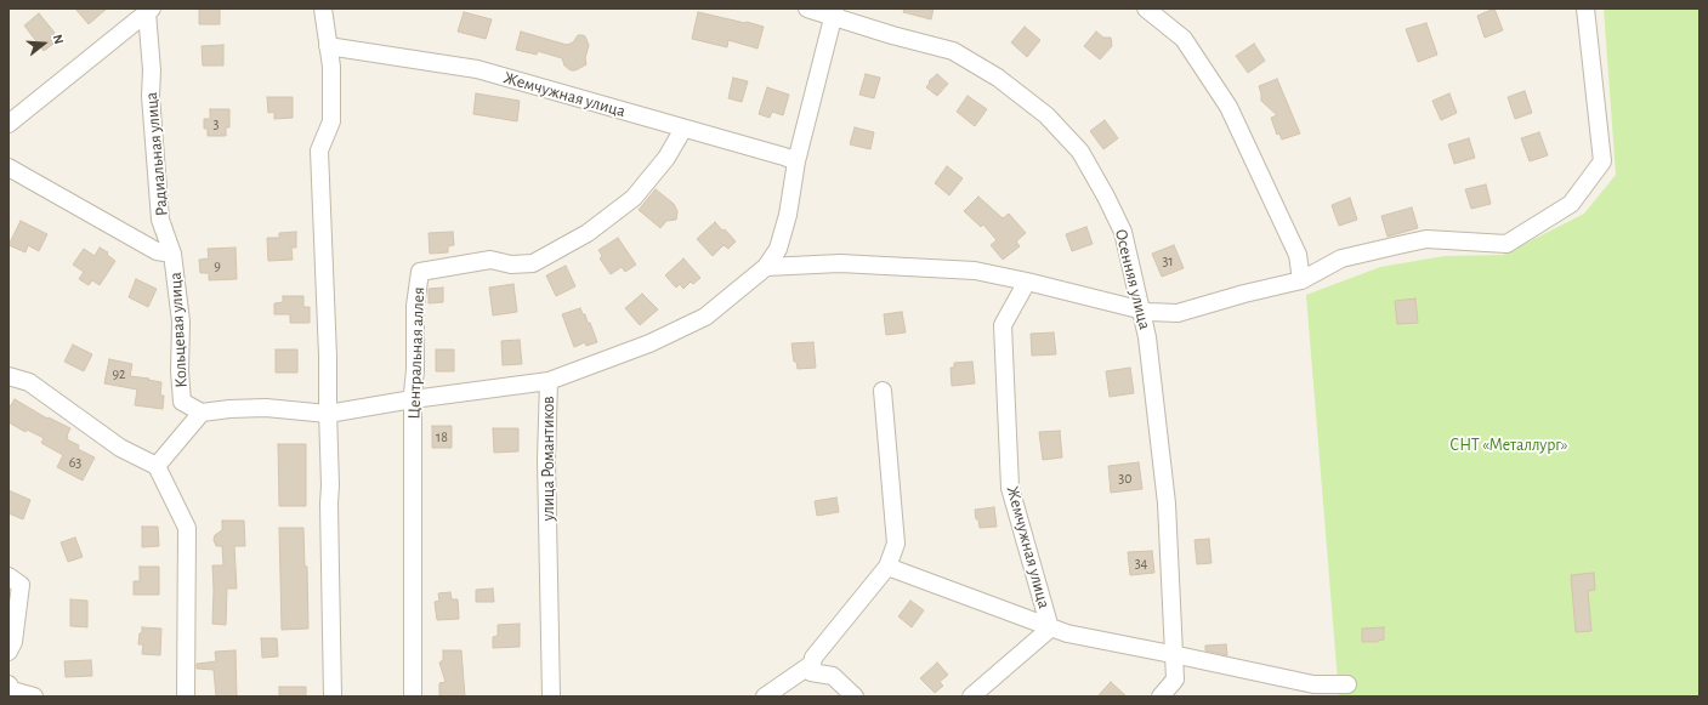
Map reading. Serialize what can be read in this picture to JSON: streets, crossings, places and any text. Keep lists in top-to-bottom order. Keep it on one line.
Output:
{"streets":{"street":["Жемчужная улица","Радиальная улица","Осенняя улица","Кольцевая улица","Центральная аллея","улица Романтиков"]},"crossings":[["Жемчужная улица","Центральная аллея"],["Жемчужная улица","улица Романтиков"],["Радиальная улица","Кольцевая улица"],["Осенняя улица","улица Романтиков"]],"parks":["СНТ «Металлург»"],"house_numbers":["3","31","9","92","18","63","30","34"],"north":"right"}
